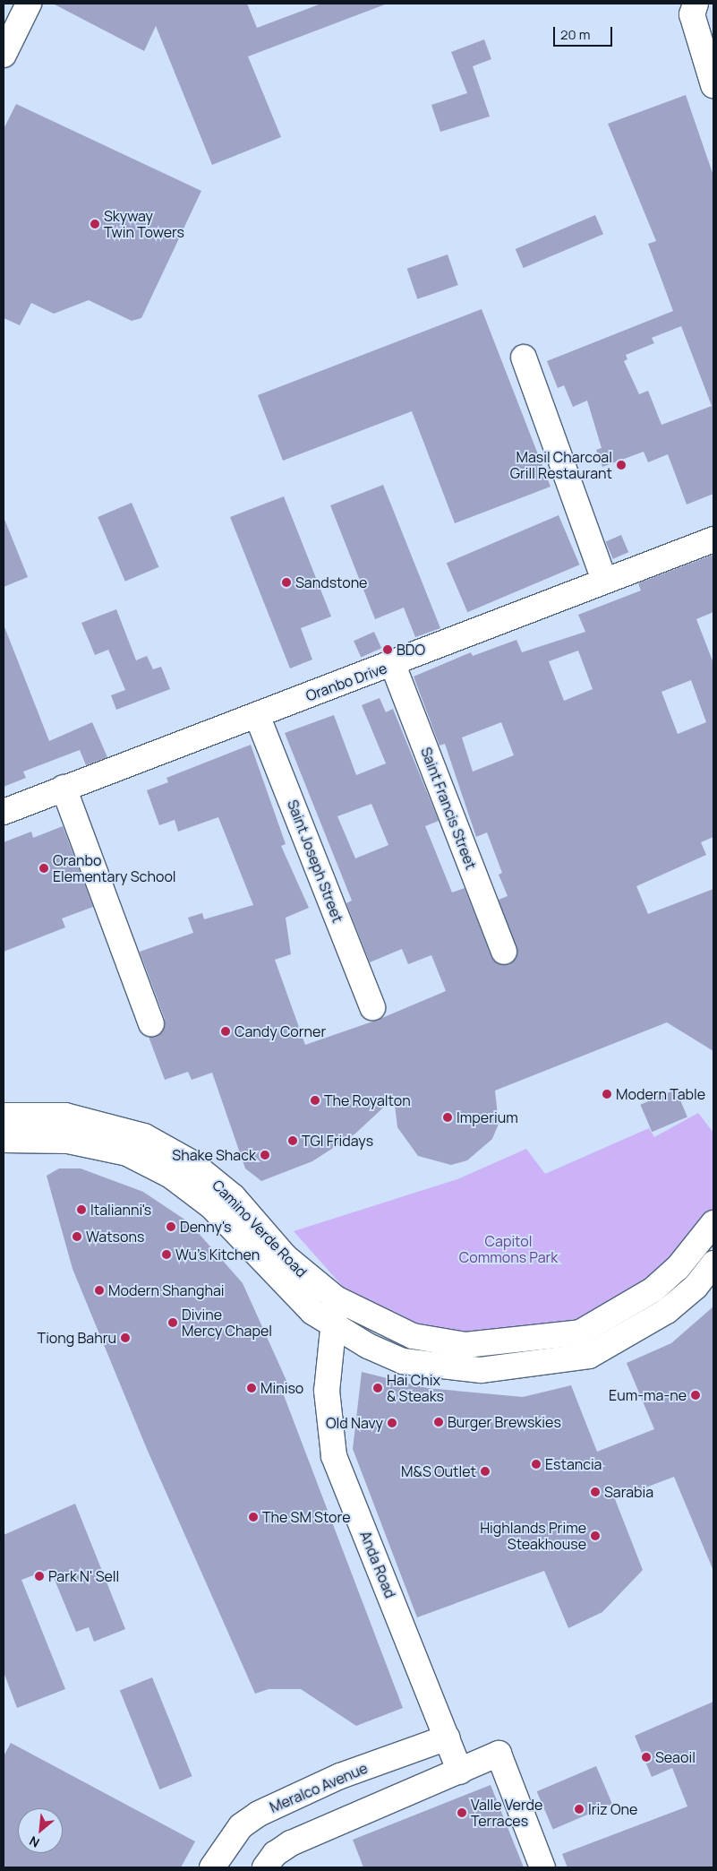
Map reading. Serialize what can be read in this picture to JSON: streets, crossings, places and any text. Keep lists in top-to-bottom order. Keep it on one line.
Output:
{"streets":{"street":["Oranbo Drive","Saint Francis Street","Saint Joseph Street","Camino Verde Road","Anda Road","Meralco Avenue"]},"crossings":[["Oranbo Drive","Saint Francis Street"],["Oranbo Drive","Saint Joseph Street"],["Camino Verde Road","Anda Road"],["Anda Road","Meralco Avenue"]],"parks":["Capitol Commons Park"],"places":["Skyway Twin Towers","Masil Charcoal Grill Restaurant","Sandstone","BDO","Oranbo Elementary School","Candy Corner","Modern Table","The Royalton","Imperium","TGI Fridays","Shake Shack","Italianni's","Denny's","Watsons","Wu's Kitchen","Modern Shanghai","Divine Mercy Chapel","Tiong Bahru","Miniso","Hai Chix & Steaks","Eum-ma-ne","Burger Brewskies","Old Navy","Estancia","M&S Outlet","Sarabia","The SM Store","Highlands Prime Steakhouse","Park N' Sell","Seaoil","Iriz One","Valle Verde Terraces"],"scale_bar":"20 m","north":"bottom left"}
